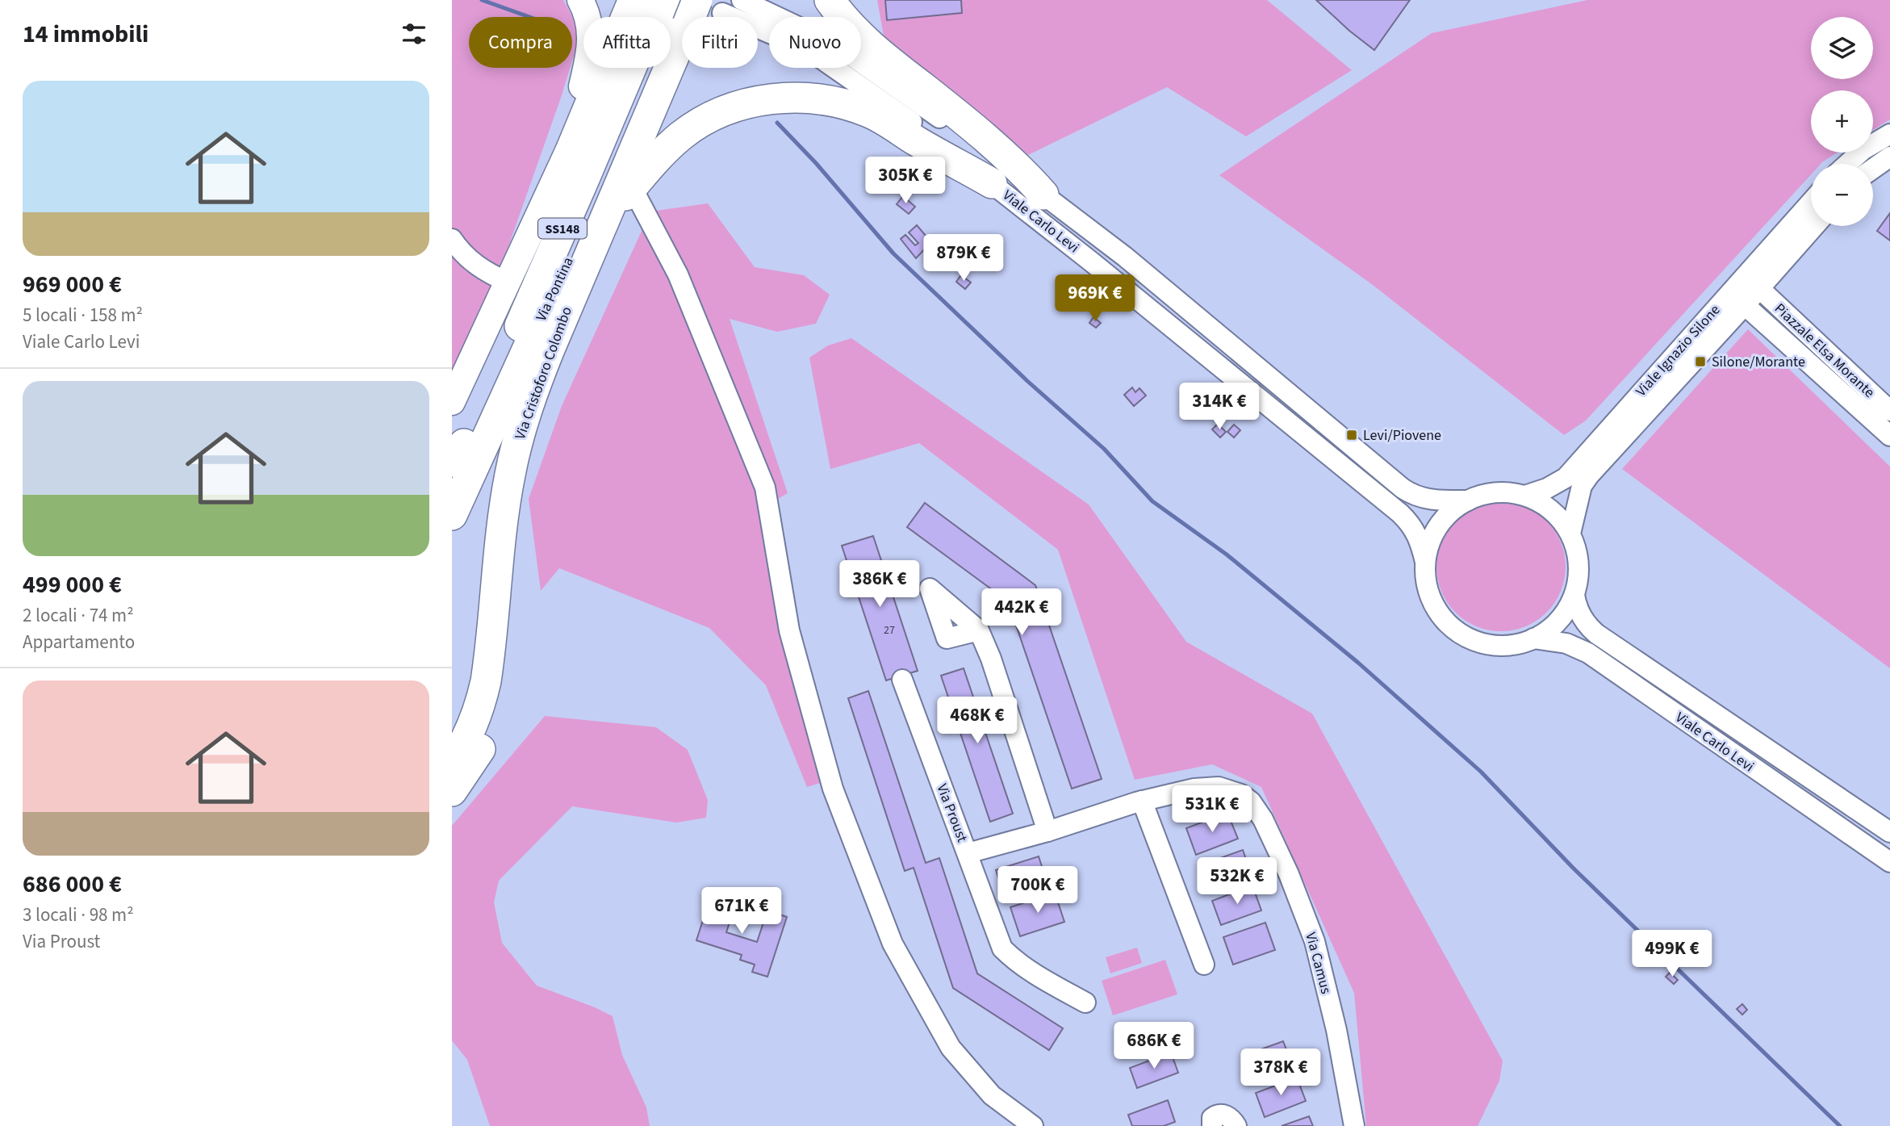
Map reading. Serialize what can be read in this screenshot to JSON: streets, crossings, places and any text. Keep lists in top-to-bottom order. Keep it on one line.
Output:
{"streets":{"highway":["SS148","Via Pontina","Via Cristoforo Colombo"],"street":["Viale Carlo Levi","Viale Ignazio Silone","Piazzale Elsa Morante","Via Proust","Via Camus"]},"crossings":[["Viale Carlo Levi","SS148"],["Viale Carlo Levi","Via Pontina"],["Viale Carlo Levi","Viale Ignazio Silone"],["Viale Carlo Levi","Via Cristoforo Colombo"],["SS148","Via Pontina"],["SS148","Via Cristoforo Colombo"],["Via Pontina","Via Cristoforo Colombo"],["Viale Ignazio Silone","Piazzale Elsa Morante"],["Via Proust","Via Camus"]],"places":{"transit":["Silone/Morante","Levi/Piovene"]},"house_numbers":["27"],"page":{"heading":"14 immobili","map_buttons":["+","−"],"chip":["Compra","Affitta","Filtri","Nuovo"],"list":[{"name":"969 000 €","note":"5 locali · 158 m² · Viale Carlo Levi"},{"name":"499 000 €","note":"2 locali · 74 m² · Appartamento"},{"name":"686 000 €","note":"3 locali · 98 m² · Via Proust"}],"price":["305K €","879K €","969K €","314K €","386K €","442K €","468K €","531K €","532K €","700K €","671K €","499K €","686K €","378K €"]}}
